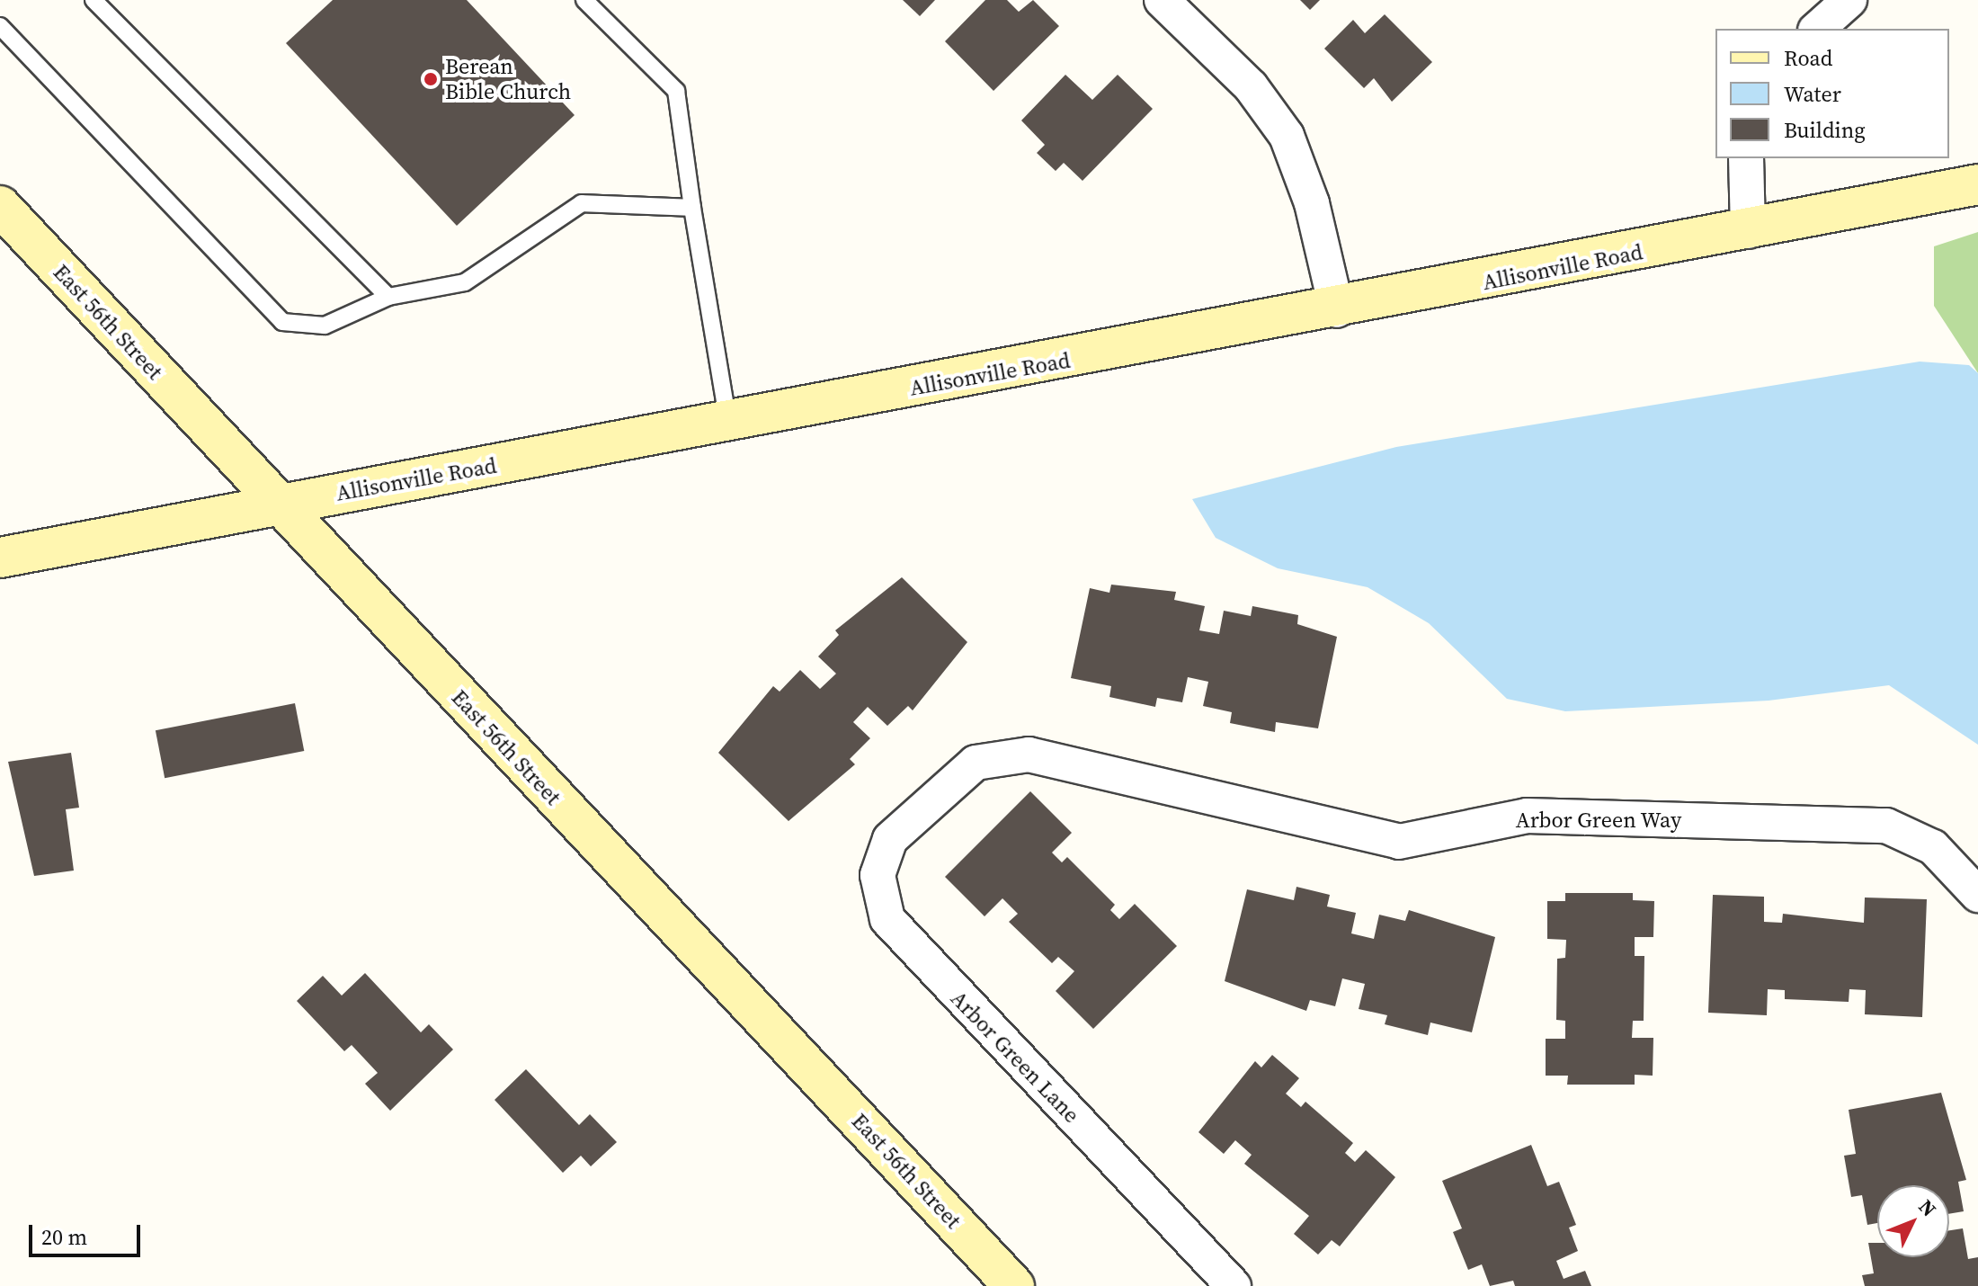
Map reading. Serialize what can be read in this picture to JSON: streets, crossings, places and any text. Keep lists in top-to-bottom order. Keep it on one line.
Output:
{"streets":{"main road":["Allisonville Road","East 56th Street"],"street":["Arbor Green Way","Arbor Green Lane"]},"crossings":[["Allisonville Road","East 56th Street"],["Arbor Green Way","Arbor Green Lane"]],"places":["Berean Bible Church"],"legend":["Road","Water","Building"],"scale_bar":"20 m","north":"top right"}
